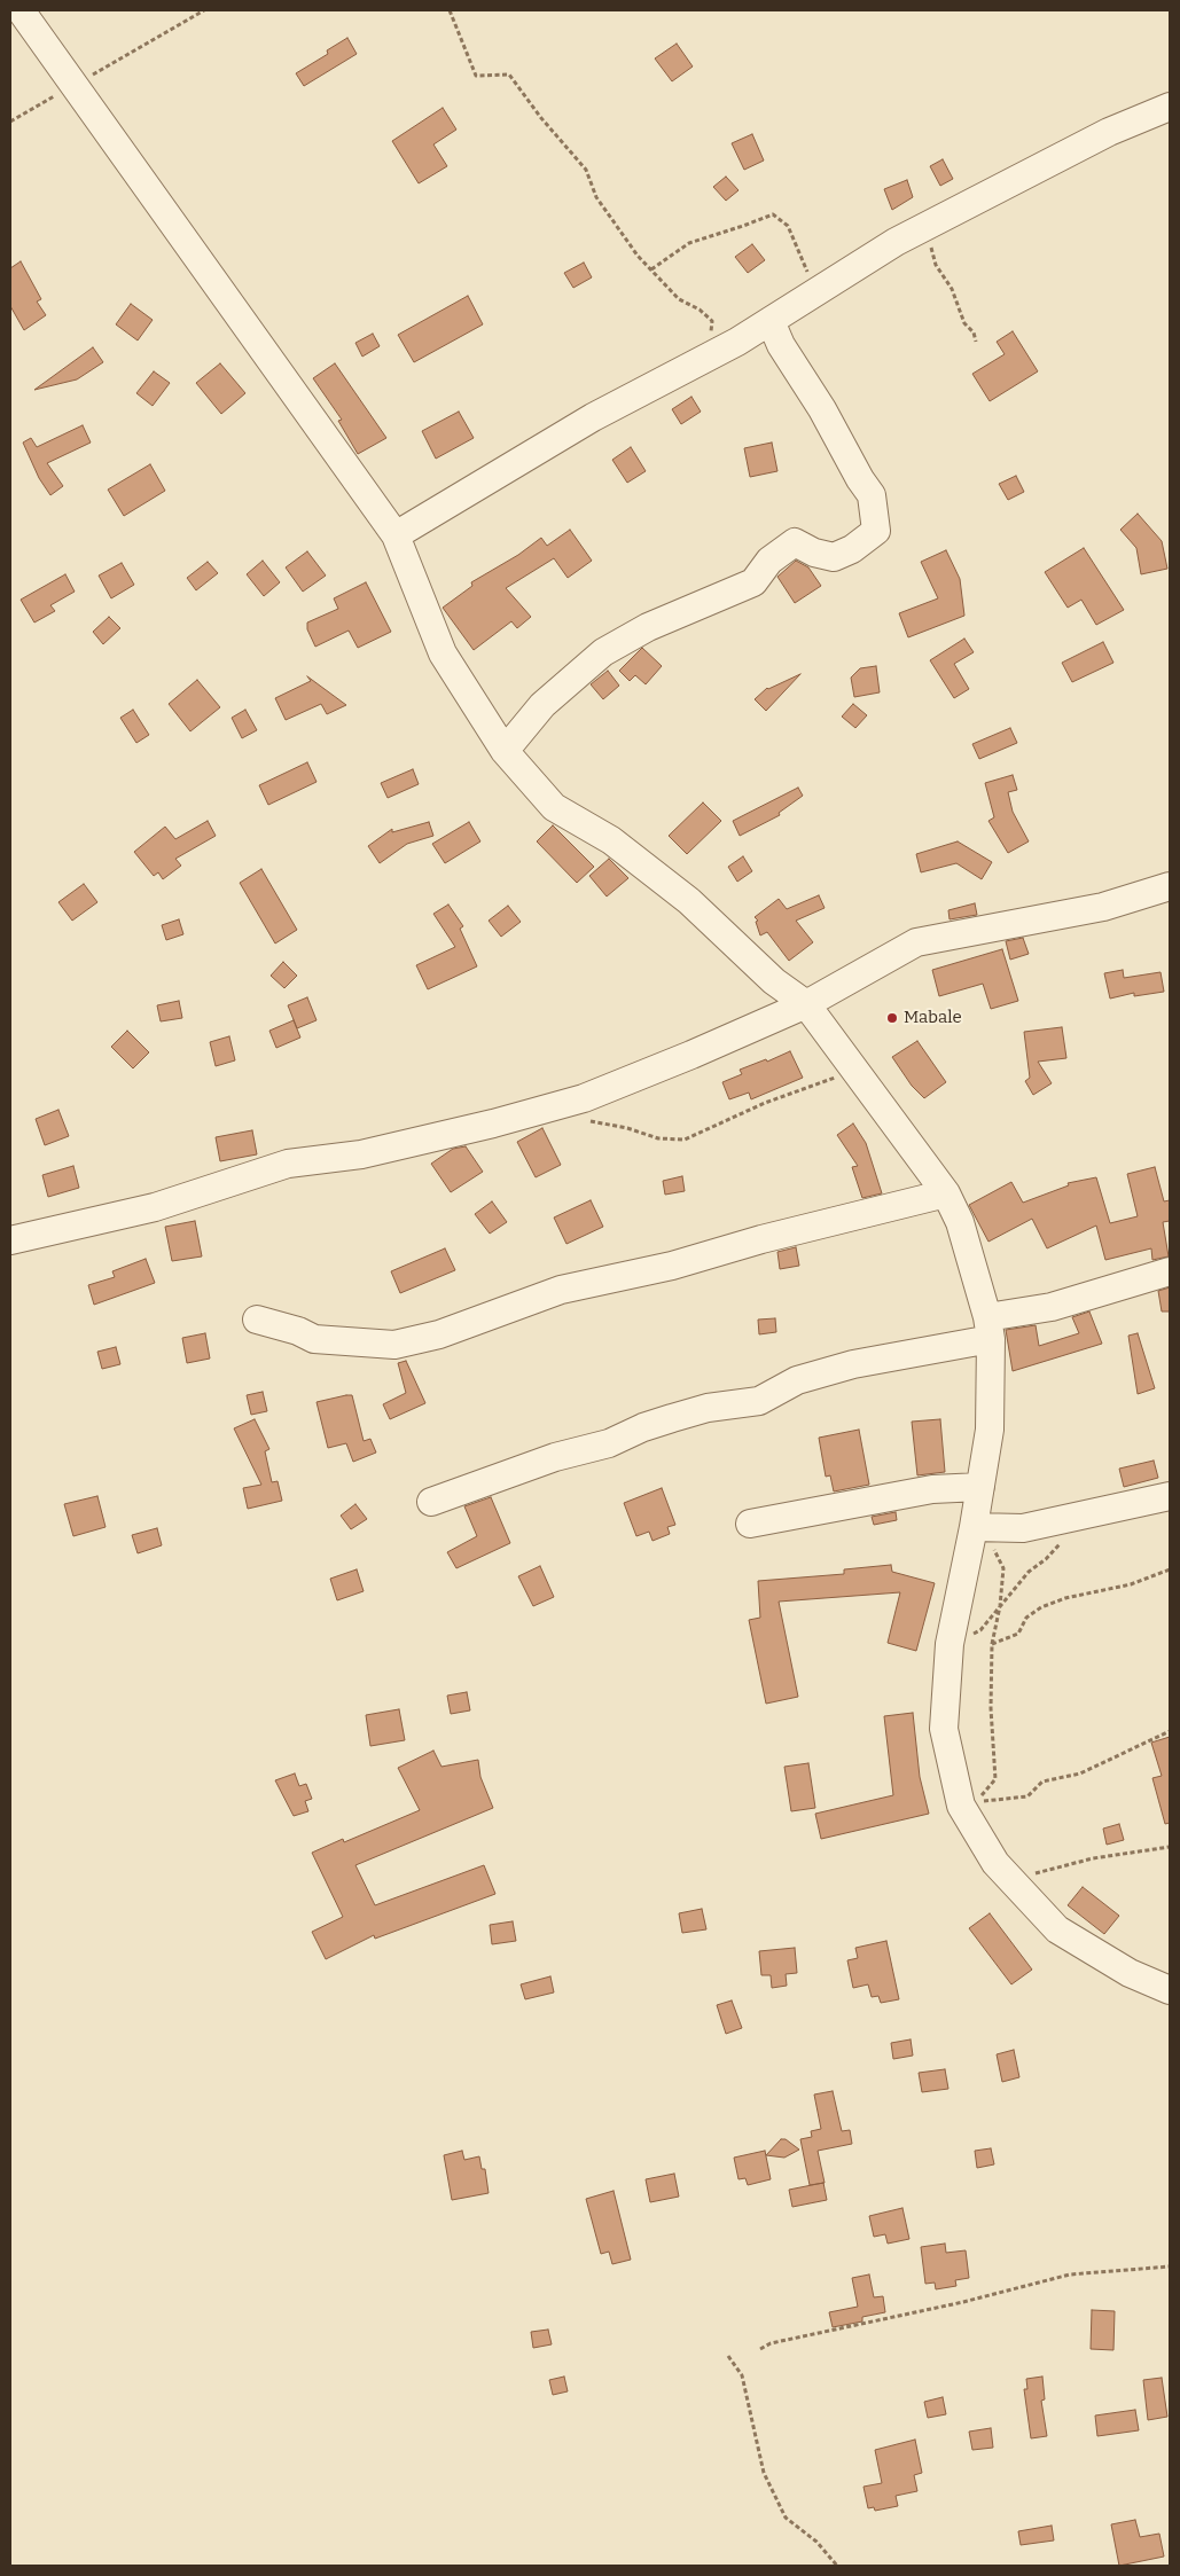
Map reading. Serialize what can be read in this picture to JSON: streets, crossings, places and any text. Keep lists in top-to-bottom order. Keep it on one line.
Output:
{"places":["Mabale"]}
